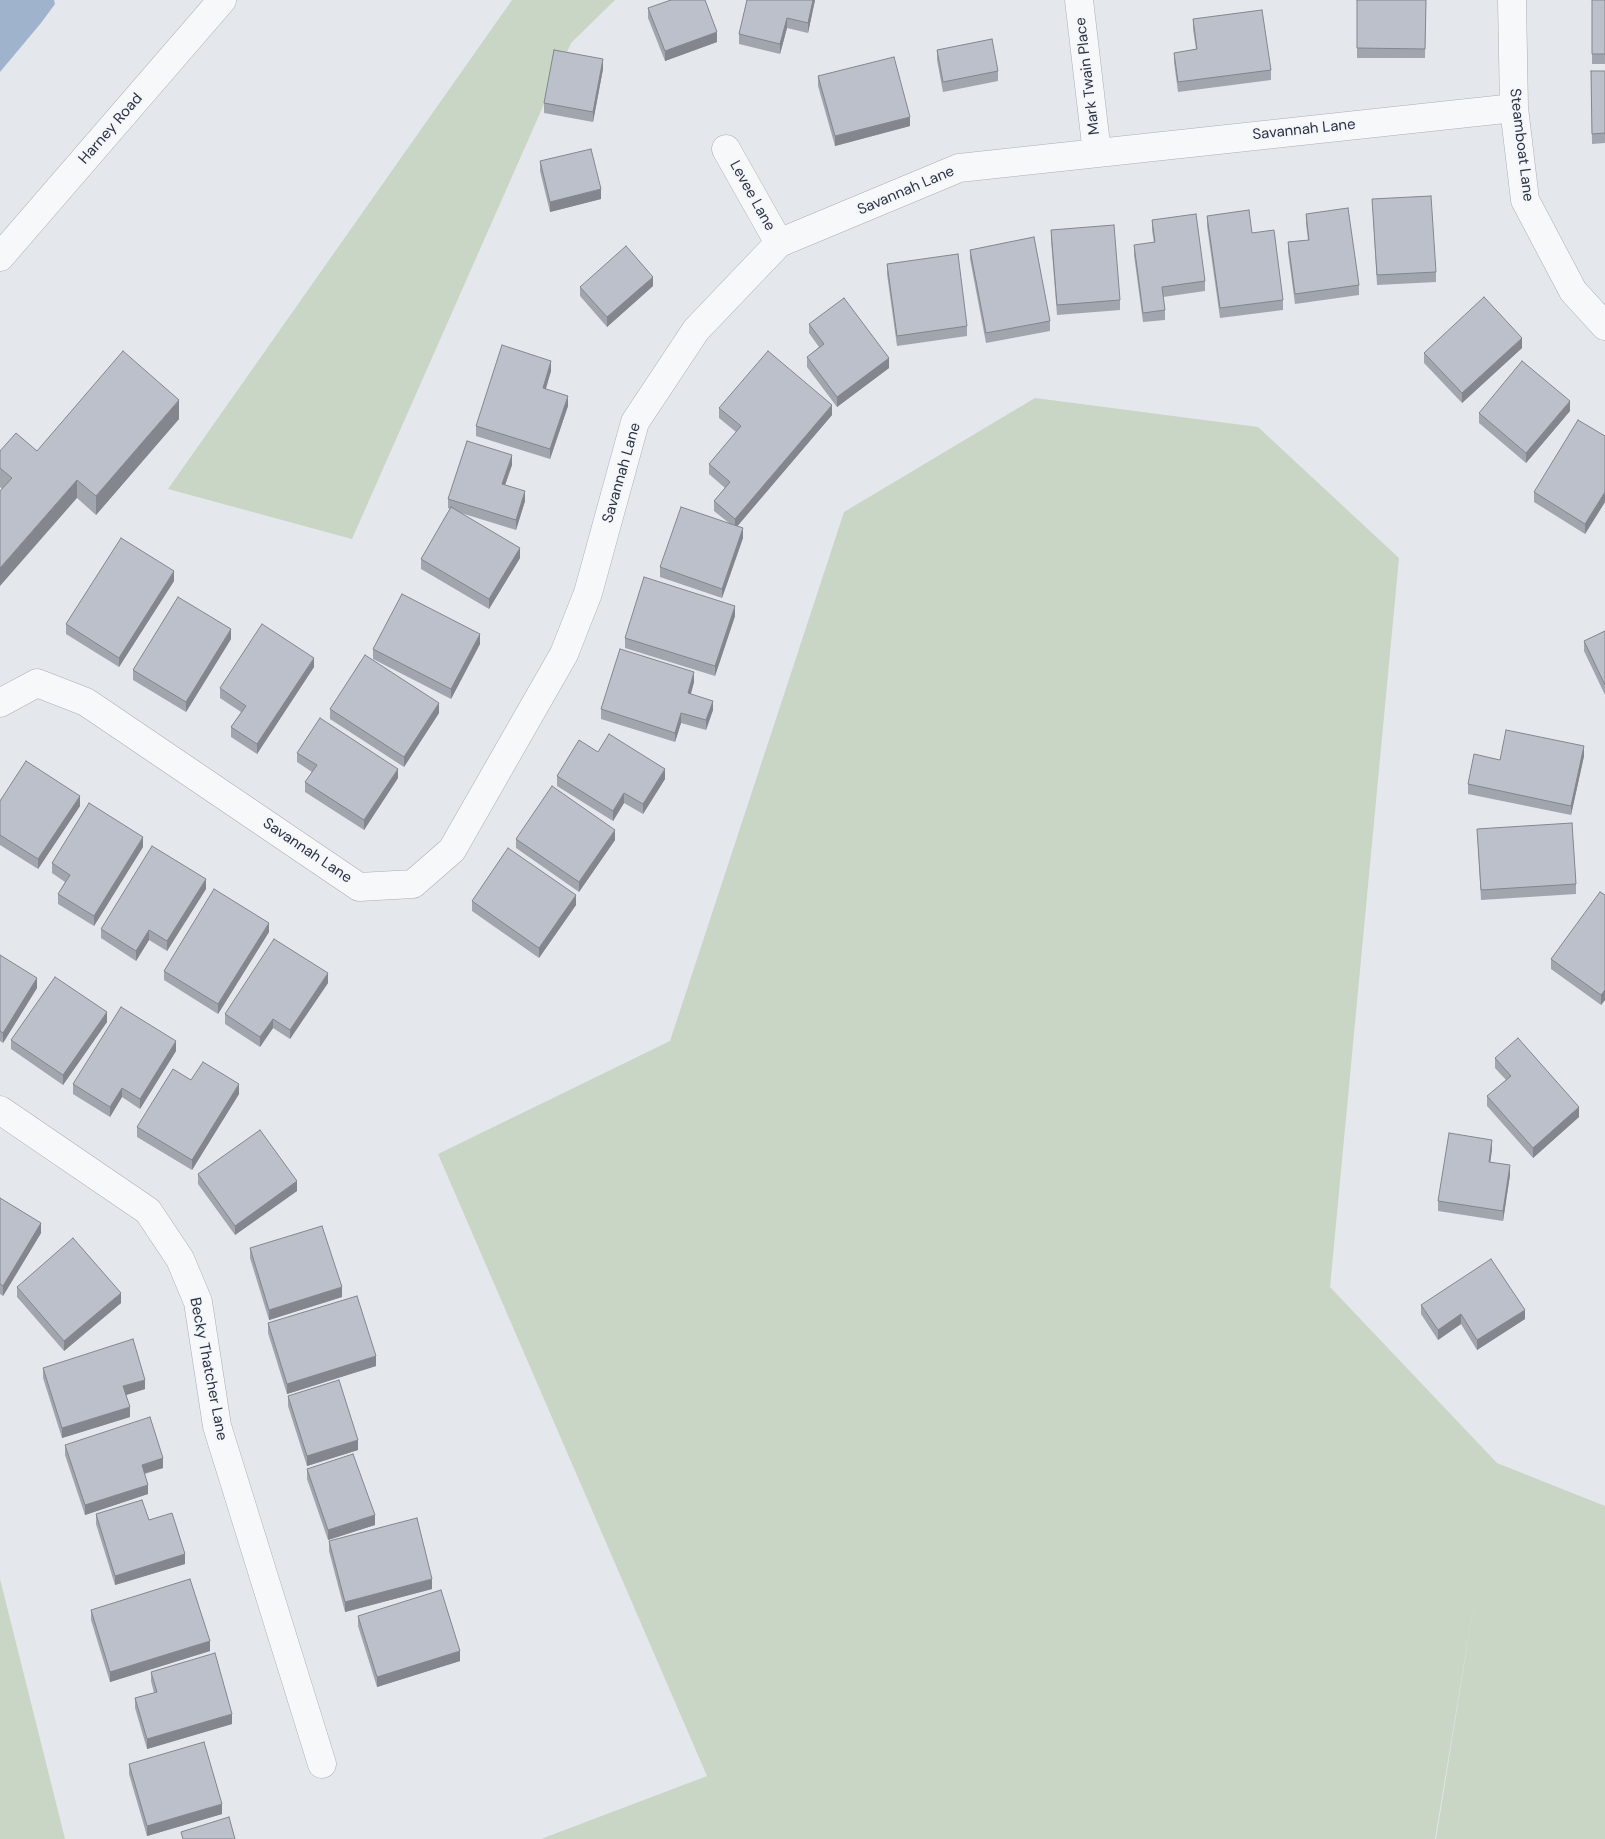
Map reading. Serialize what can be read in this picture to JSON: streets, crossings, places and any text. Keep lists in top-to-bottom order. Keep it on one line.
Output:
{"streets":{"street":["Mark Twain Place","Harney Road","Savannah Lane","Steamboat Lane","Levee Lane","Becky Thatcher Lane"]},"crossings":[["Mark Twain Place","Savannah Lane"],["Savannah Lane","Steamboat Lane"],["Savannah Lane","Levee Lane"]]}
